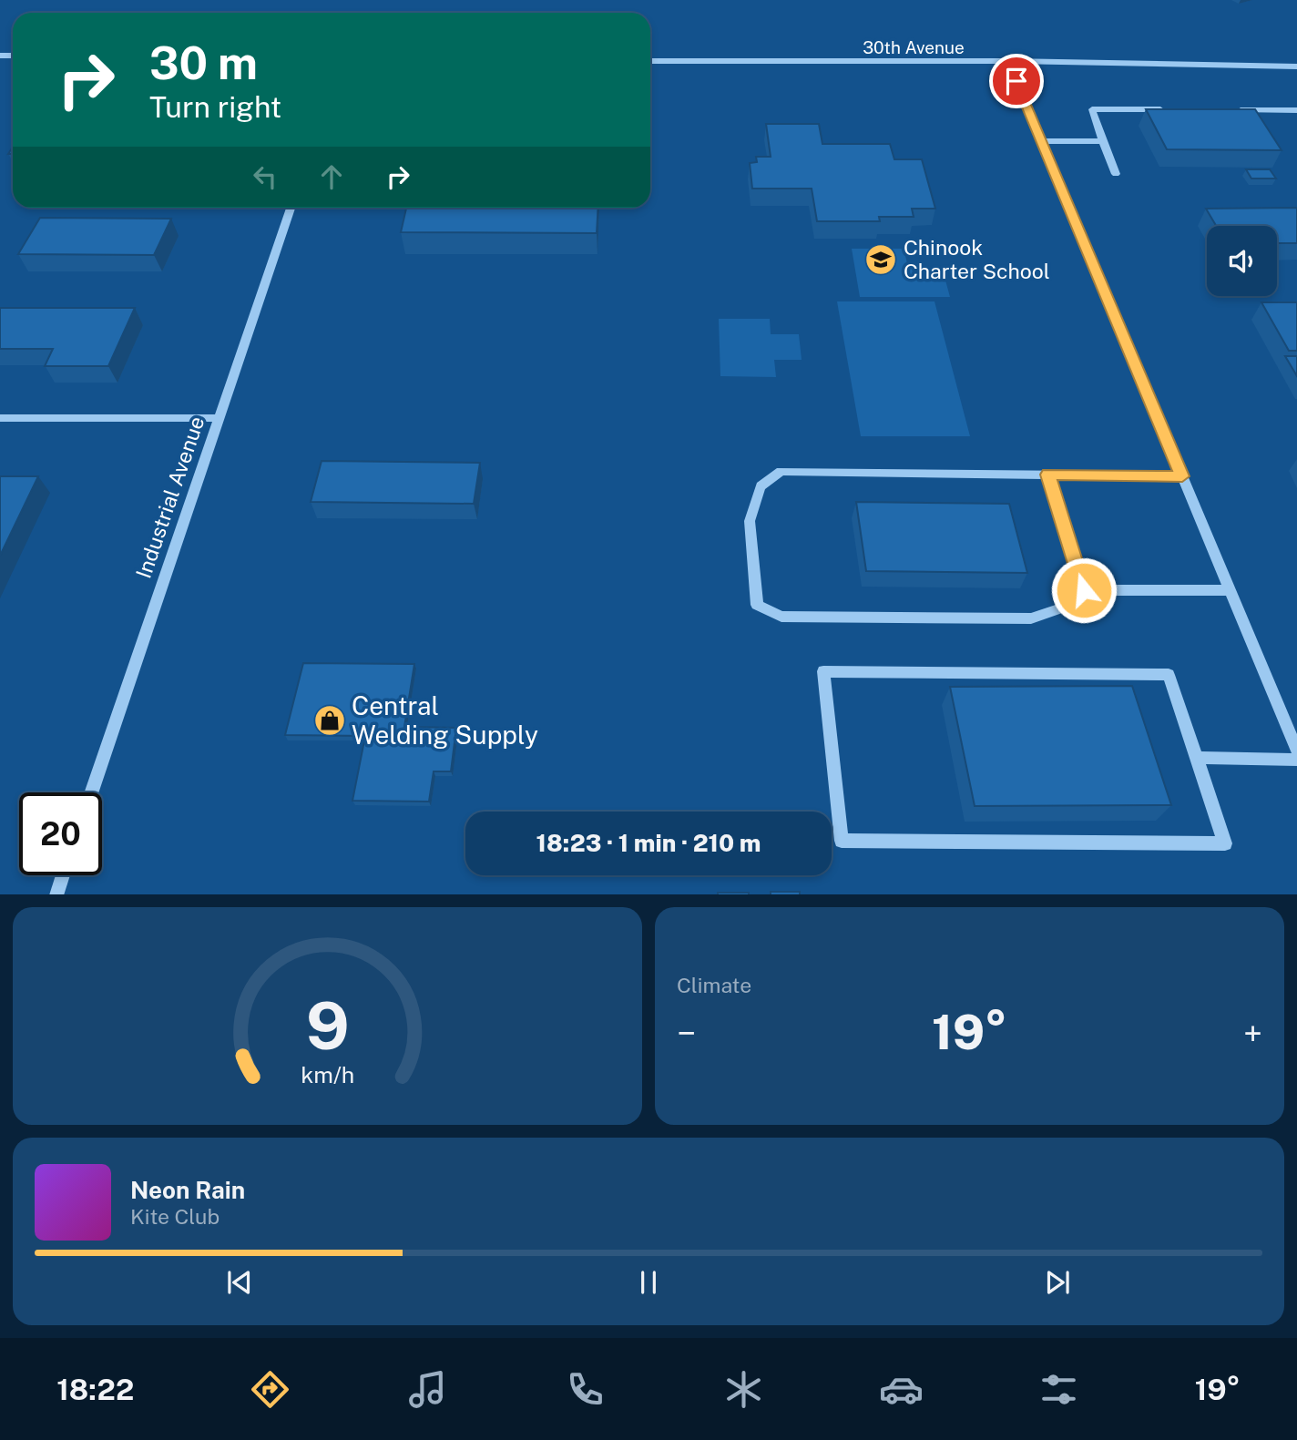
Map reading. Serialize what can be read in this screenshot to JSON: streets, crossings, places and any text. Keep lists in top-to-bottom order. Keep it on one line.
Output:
{"streets":{"street":["30th Avenue","Industrial Avenue"]},"places":{"school or university":["Chinook Charter School"],"shop":["Central Welding Supply"]},"page":{"turn":["30 m","Turn right"],"limit":"20","trip":"18:23 · 1 min · 210 m","tile":"Climate","heat":["−","19°","+"],"song":["Neon Rain","Kite Club"],"tabs":["18:22","19°"],"gauge":["9","km/h"]}}
